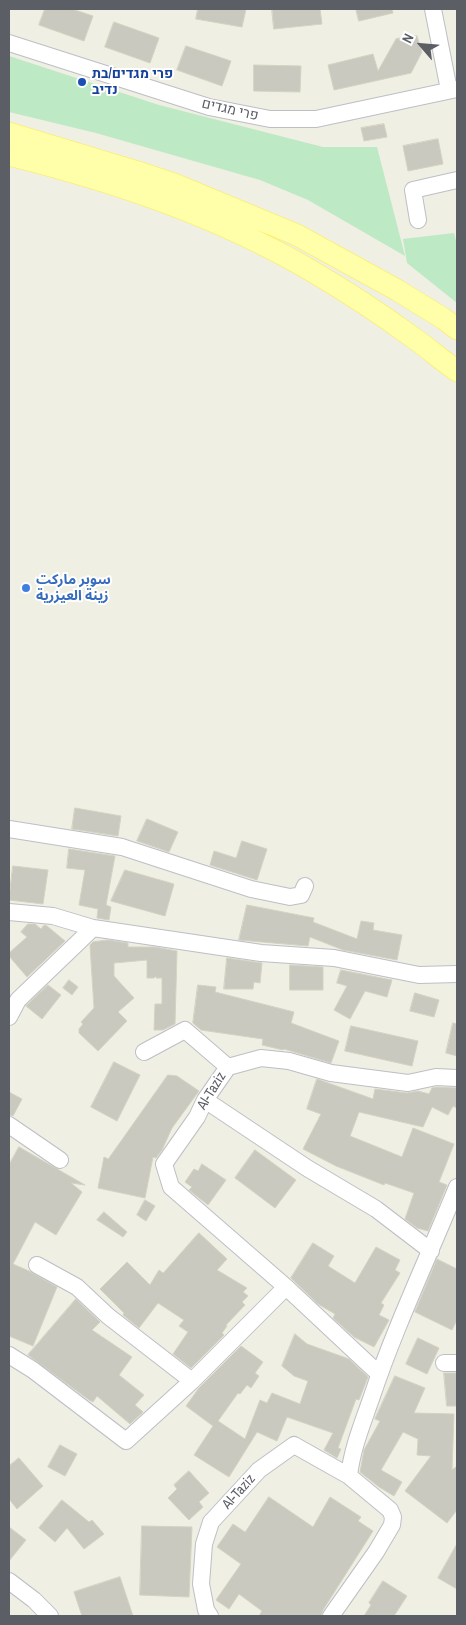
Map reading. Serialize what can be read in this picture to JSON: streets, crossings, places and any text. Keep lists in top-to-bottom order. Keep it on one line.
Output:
{"streets":{"street":["פרי מגדים","Al-Taziz"]},"places":["פרי מגדים/בת נדיב","سوبر ماركت زينة العيزرية"],"north":"top left"}
